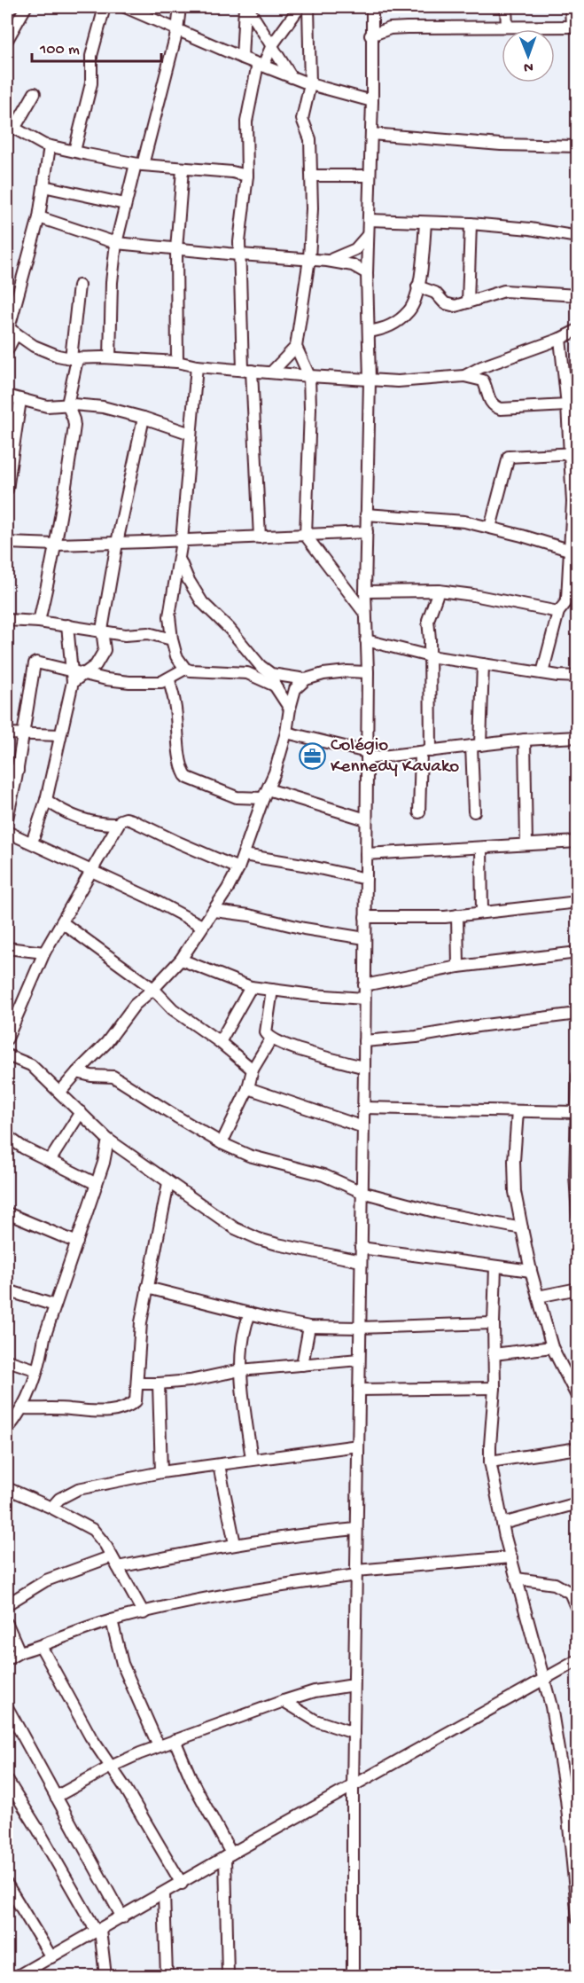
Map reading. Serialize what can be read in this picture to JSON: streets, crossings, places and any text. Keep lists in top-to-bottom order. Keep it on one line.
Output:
{"places":{"office":["Colégio Kennedy Kavako"]},"scale_bar":"100 m","north":"bottom"}
